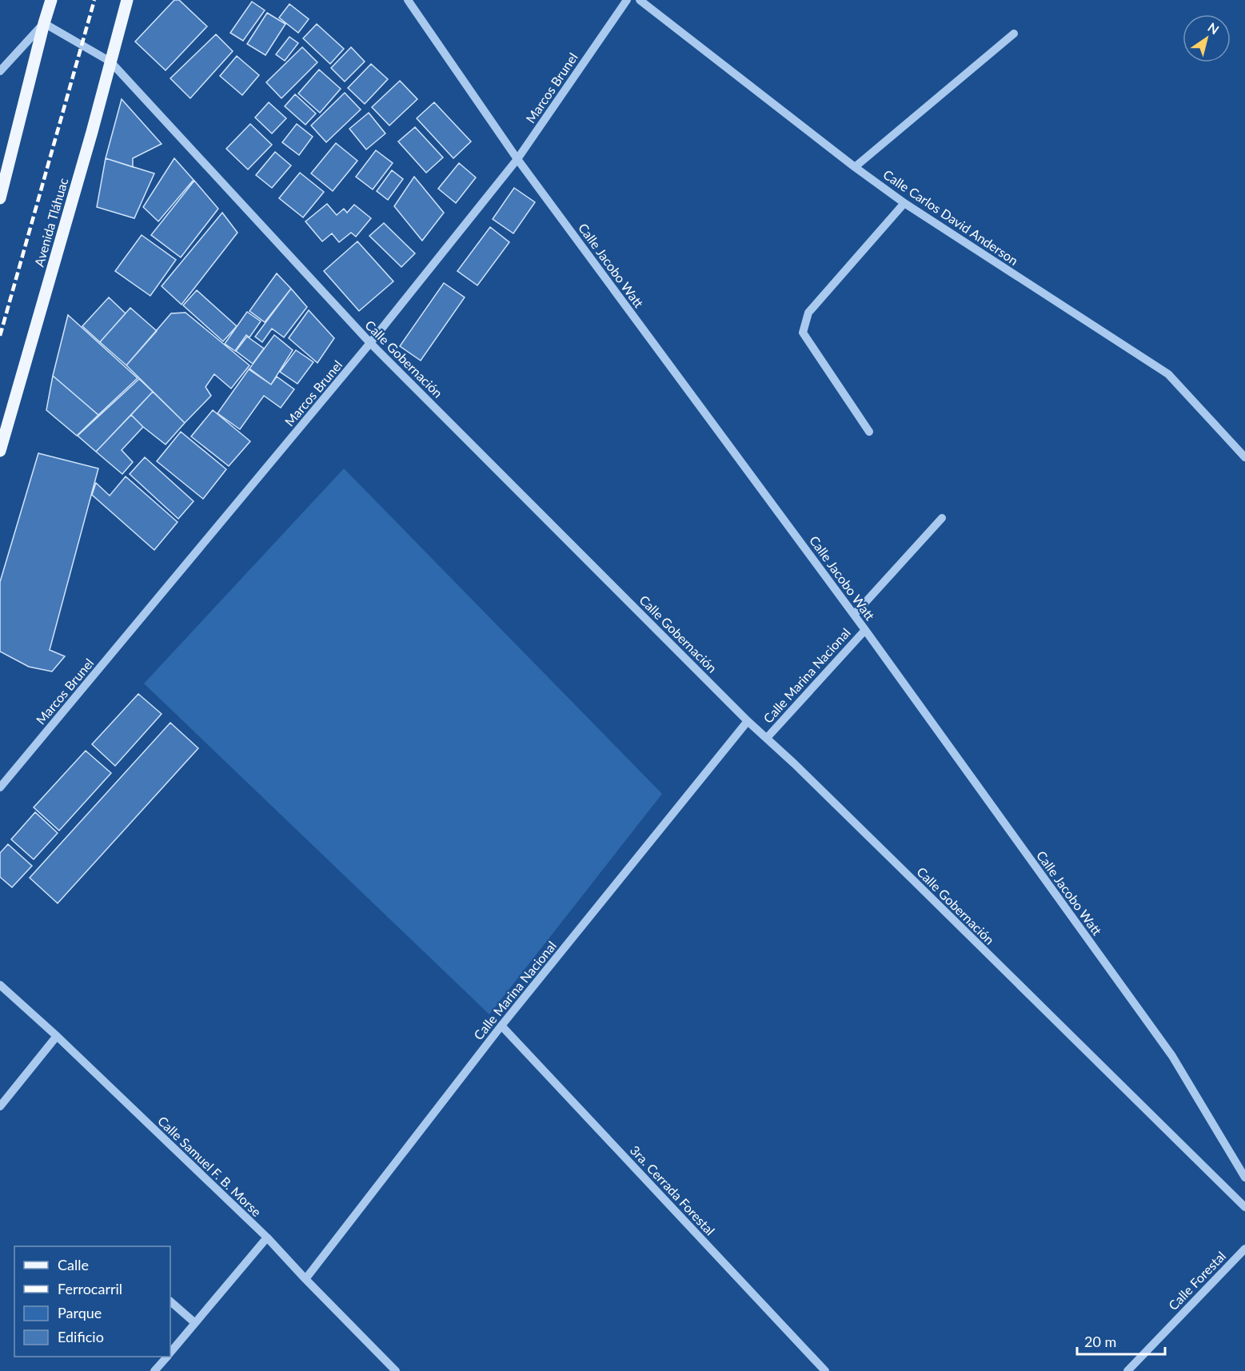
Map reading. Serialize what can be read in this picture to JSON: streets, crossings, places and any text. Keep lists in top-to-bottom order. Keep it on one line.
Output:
{"streets":{"main road":["Avenida Tláhuac"],"street":["Marcos Brunel","Calle Carlos David Anderson","Calle Jacobo Watt","Calle Gobernación","Calle Marina Nacional","Calle Samuel F. B. Morse","3ra. Cerrada Forestal","Calle Forestal"]},"crossings":[["Marcos Brunel","Calle Jacobo Watt"],["Marcos Brunel","Calle Gobernación"],["Avenida Tláhuac","Calle Gobernación"],["Calle Jacobo Watt","Calle Marina Nacional"],["Calle Gobernación","Calle Marina Nacional"],["Calle Marina Nacional","Calle Samuel F. B. Morse"],["Calle Marina Nacional","3ra. Cerrada Forestal"]],"legend":["Calle","Ferrocarril","Parque","Edificio"],"scale_bar":"20 m","north":"top right"}
